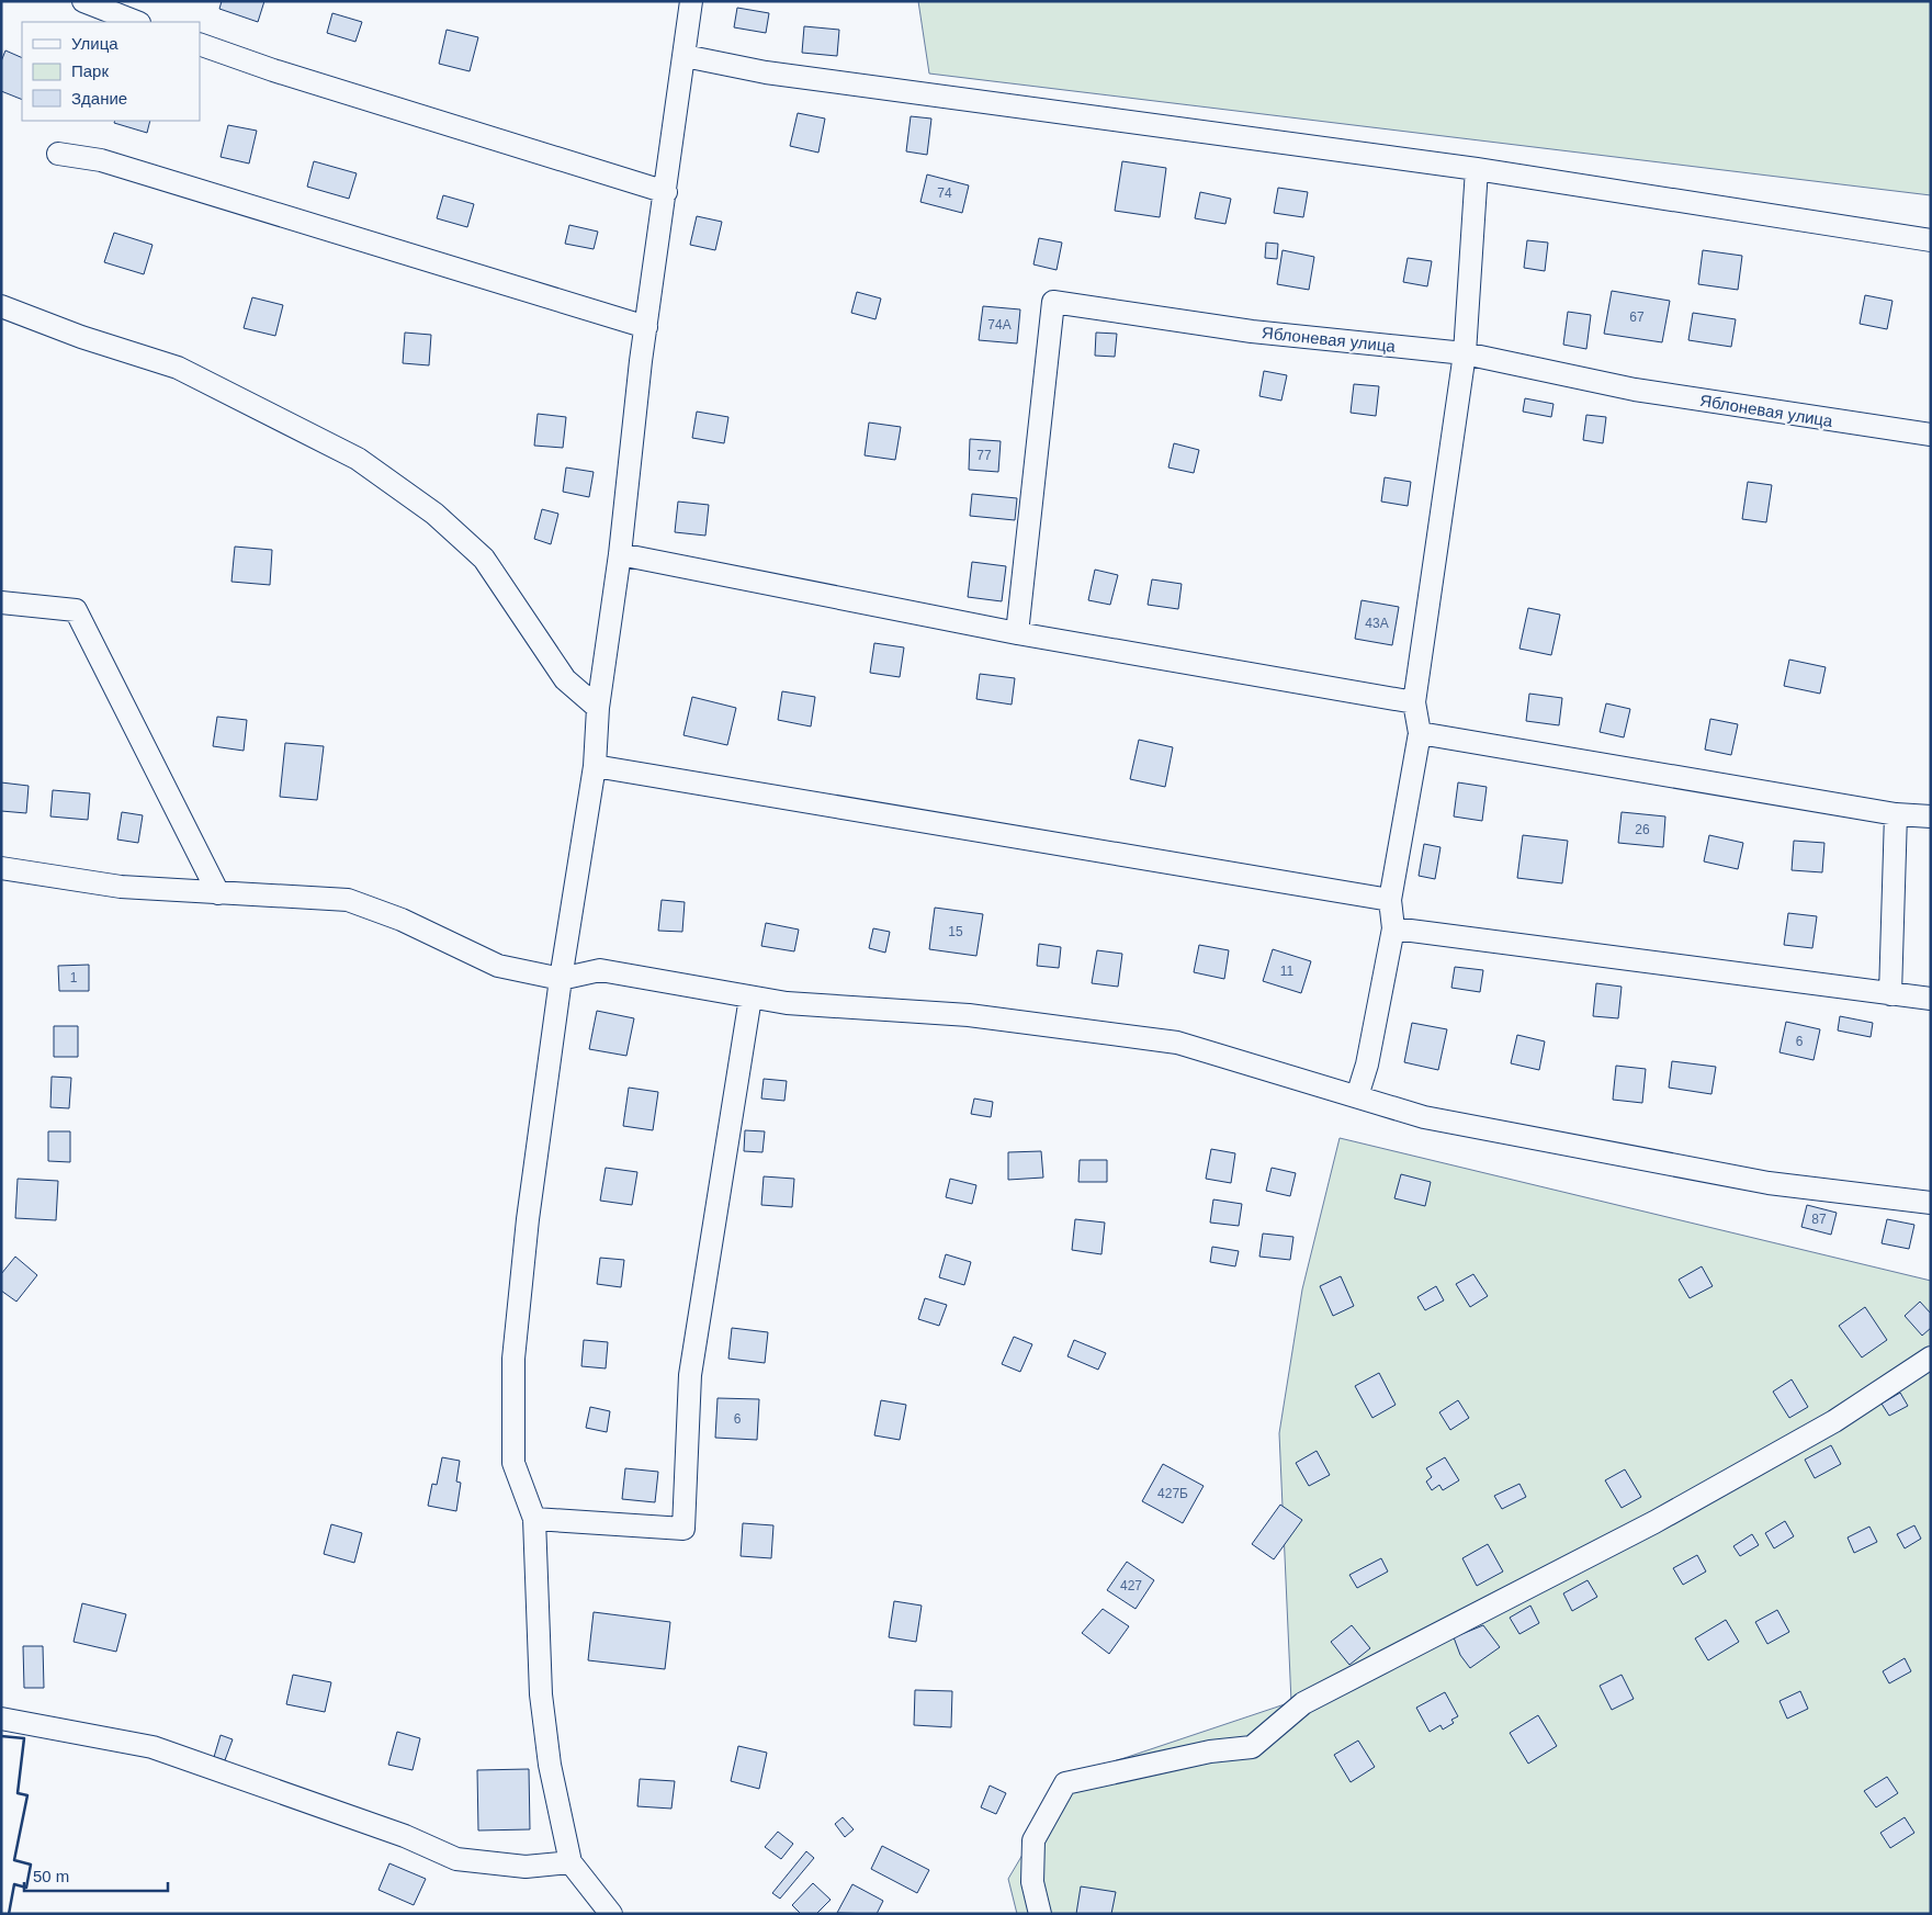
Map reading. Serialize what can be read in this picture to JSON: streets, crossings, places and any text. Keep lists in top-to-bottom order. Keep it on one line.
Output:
{"streets":{"street":["Яблоневая улица"]},"house_numbers":["74","67","74А","77","43А","26","15","11","1","6","87","6","427Б","427"],"legend":["Улица","Парк","Здание"],"scale_bar":"50 m"}
